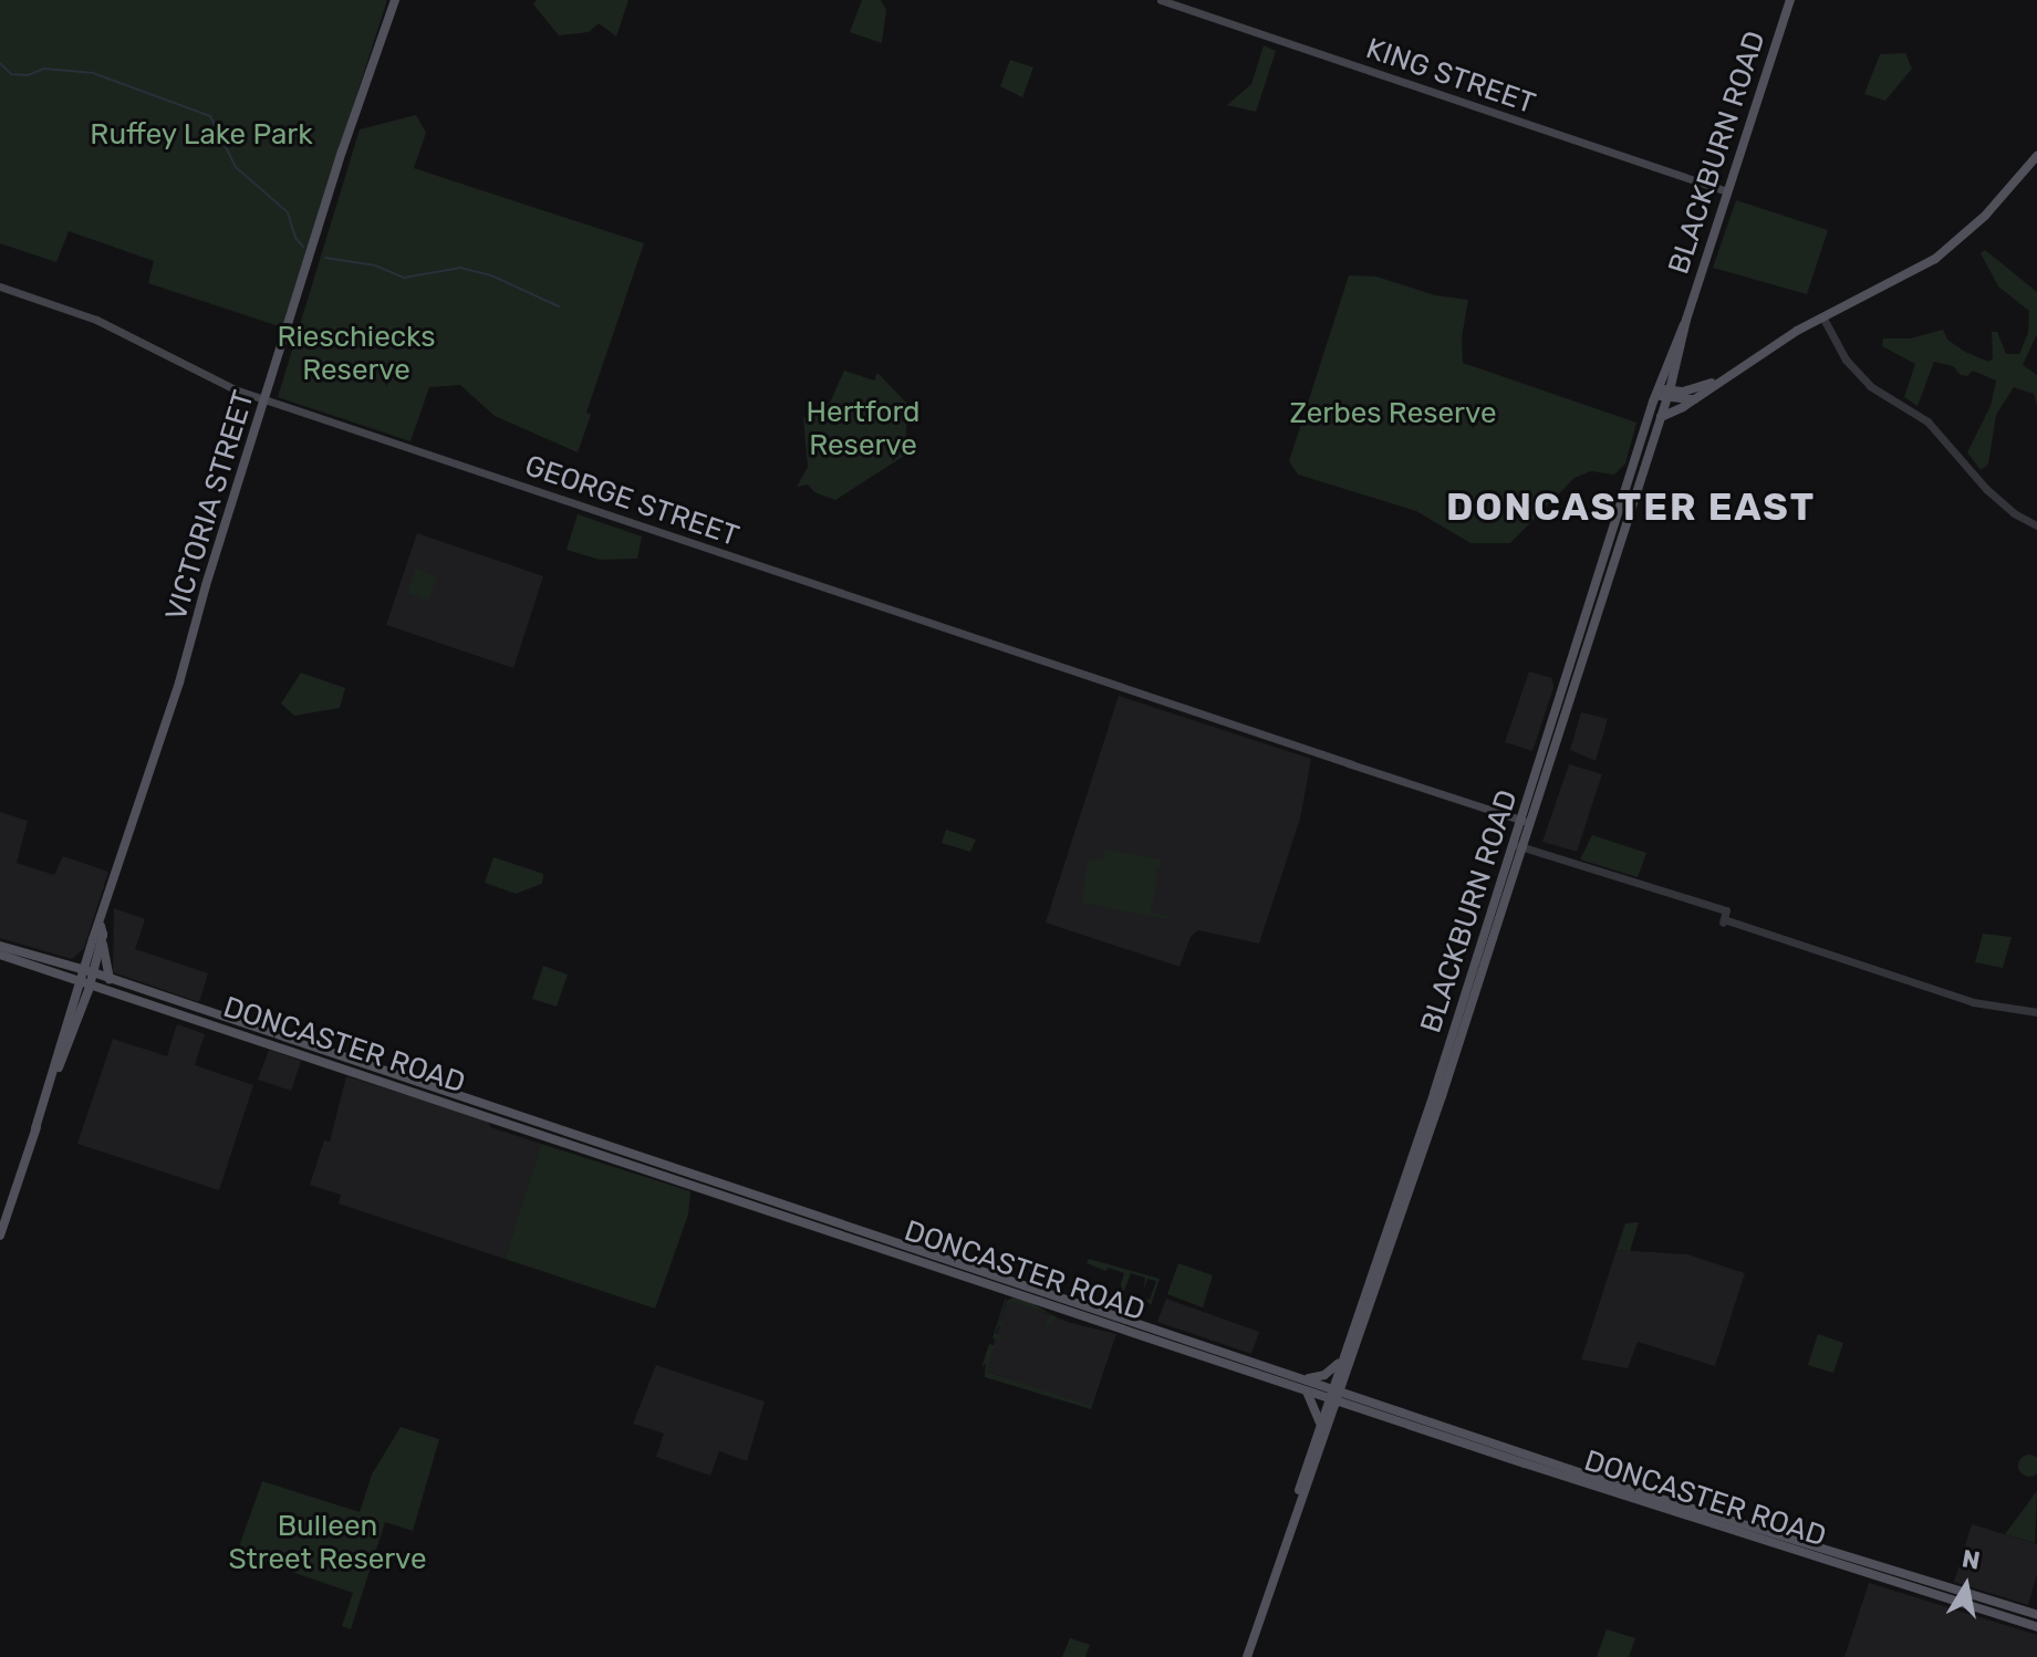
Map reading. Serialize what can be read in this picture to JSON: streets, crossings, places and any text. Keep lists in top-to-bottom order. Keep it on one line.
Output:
{"streets":{"main road":["KING STREET","BLACKBURN ROAD","GEORGE STREET","VICTORIA STREET","DONCASTER ROAD"]},"crossings":[["KING STREET","BLACKBURN ROAD"],["BLACKBURN ROAD","GEORGE STREET"],["BLACKBURN ROAD","DONCASTER ROAD"],["GEORGE STREET","VICTORIA STREET"],["VICTORIA STREET","DONCASTER ROAD"]],"districts":["DONCASTER EAST"],"parks":["Ruffey Lake Park","Rieschiecks Reserve","Hertford Reserve","Zerbes Reserve","Bulleen Street Reserve"],"north":"top"}
